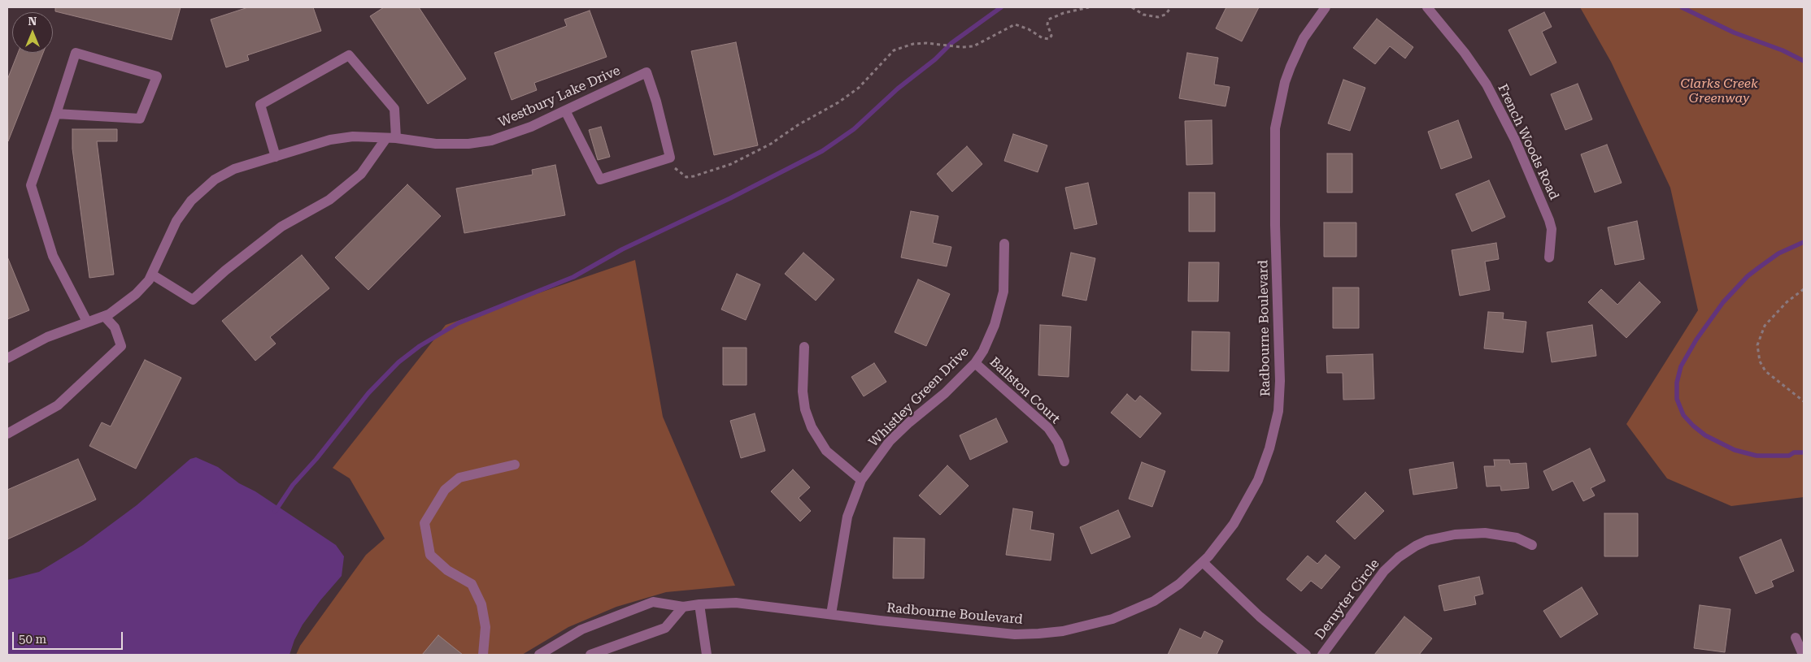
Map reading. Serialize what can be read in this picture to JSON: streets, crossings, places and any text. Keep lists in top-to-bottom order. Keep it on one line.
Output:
{"streets":{"street":["Westbury Lake Drive","French Woods Road","Radbourne Boulevard","Ballston Court","Whistley Green Drive","Deruyter Circle"]},"crossings":[["Radbourne Boulevard","Whistley Green Drive"],["Ballston Court","Whistley Green Drive"]],"parks":["Clarks Creek Greenway"],"scale_bar":"50 m","north":"top"}
